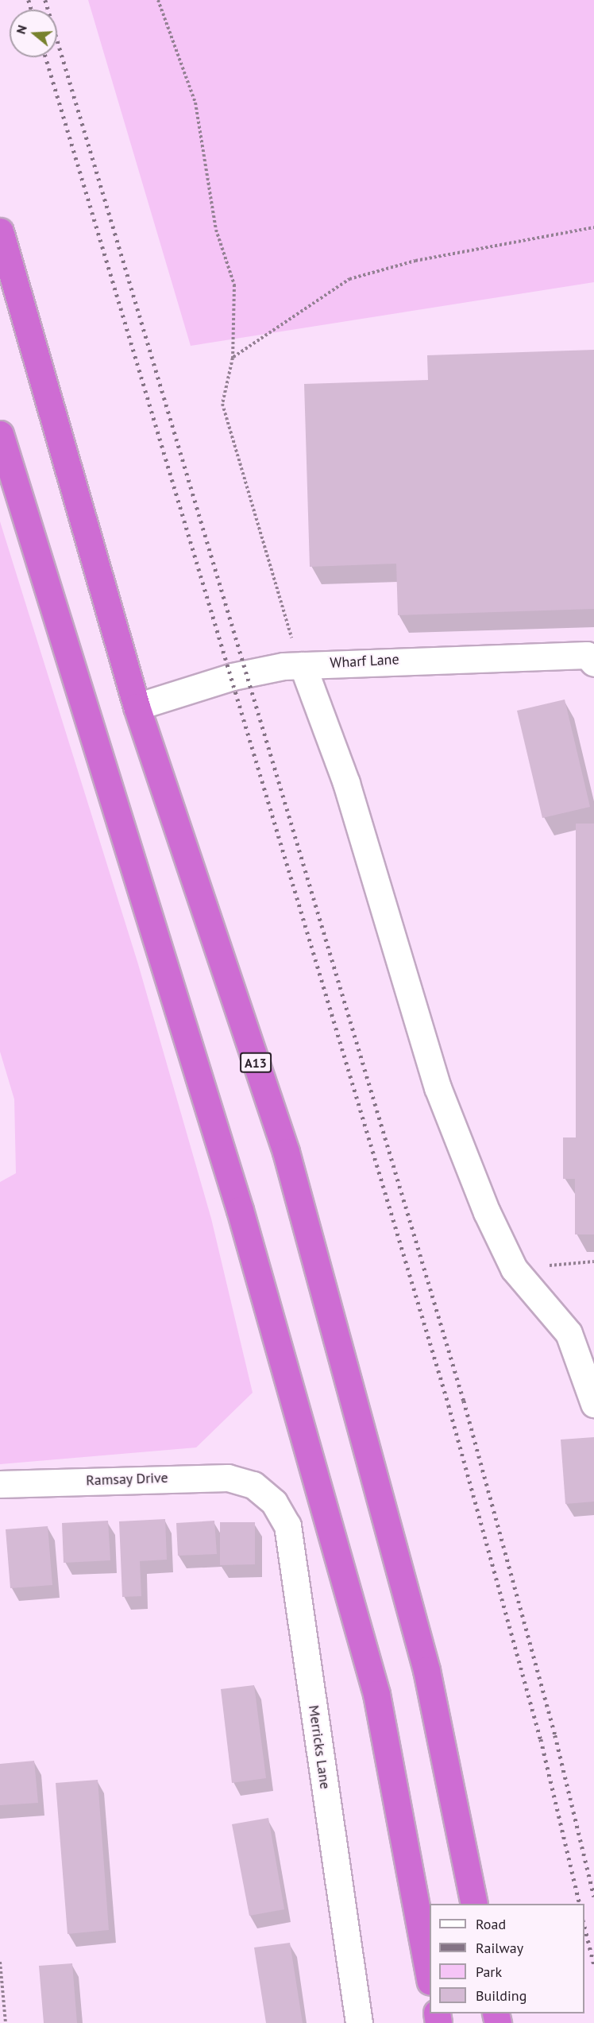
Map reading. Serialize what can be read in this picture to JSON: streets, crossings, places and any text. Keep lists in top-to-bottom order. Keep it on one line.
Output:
{"streets":{"highway":["A13"],"street":["Wharf Lane","Ramsay Drive","Merricks Lane"]},"crossings":[["Wharf Lane","A13"],["Ramsay Drive","Merricks Lane"]],"legend":["Road","Railway","Park","Building"],"north":"left"}
